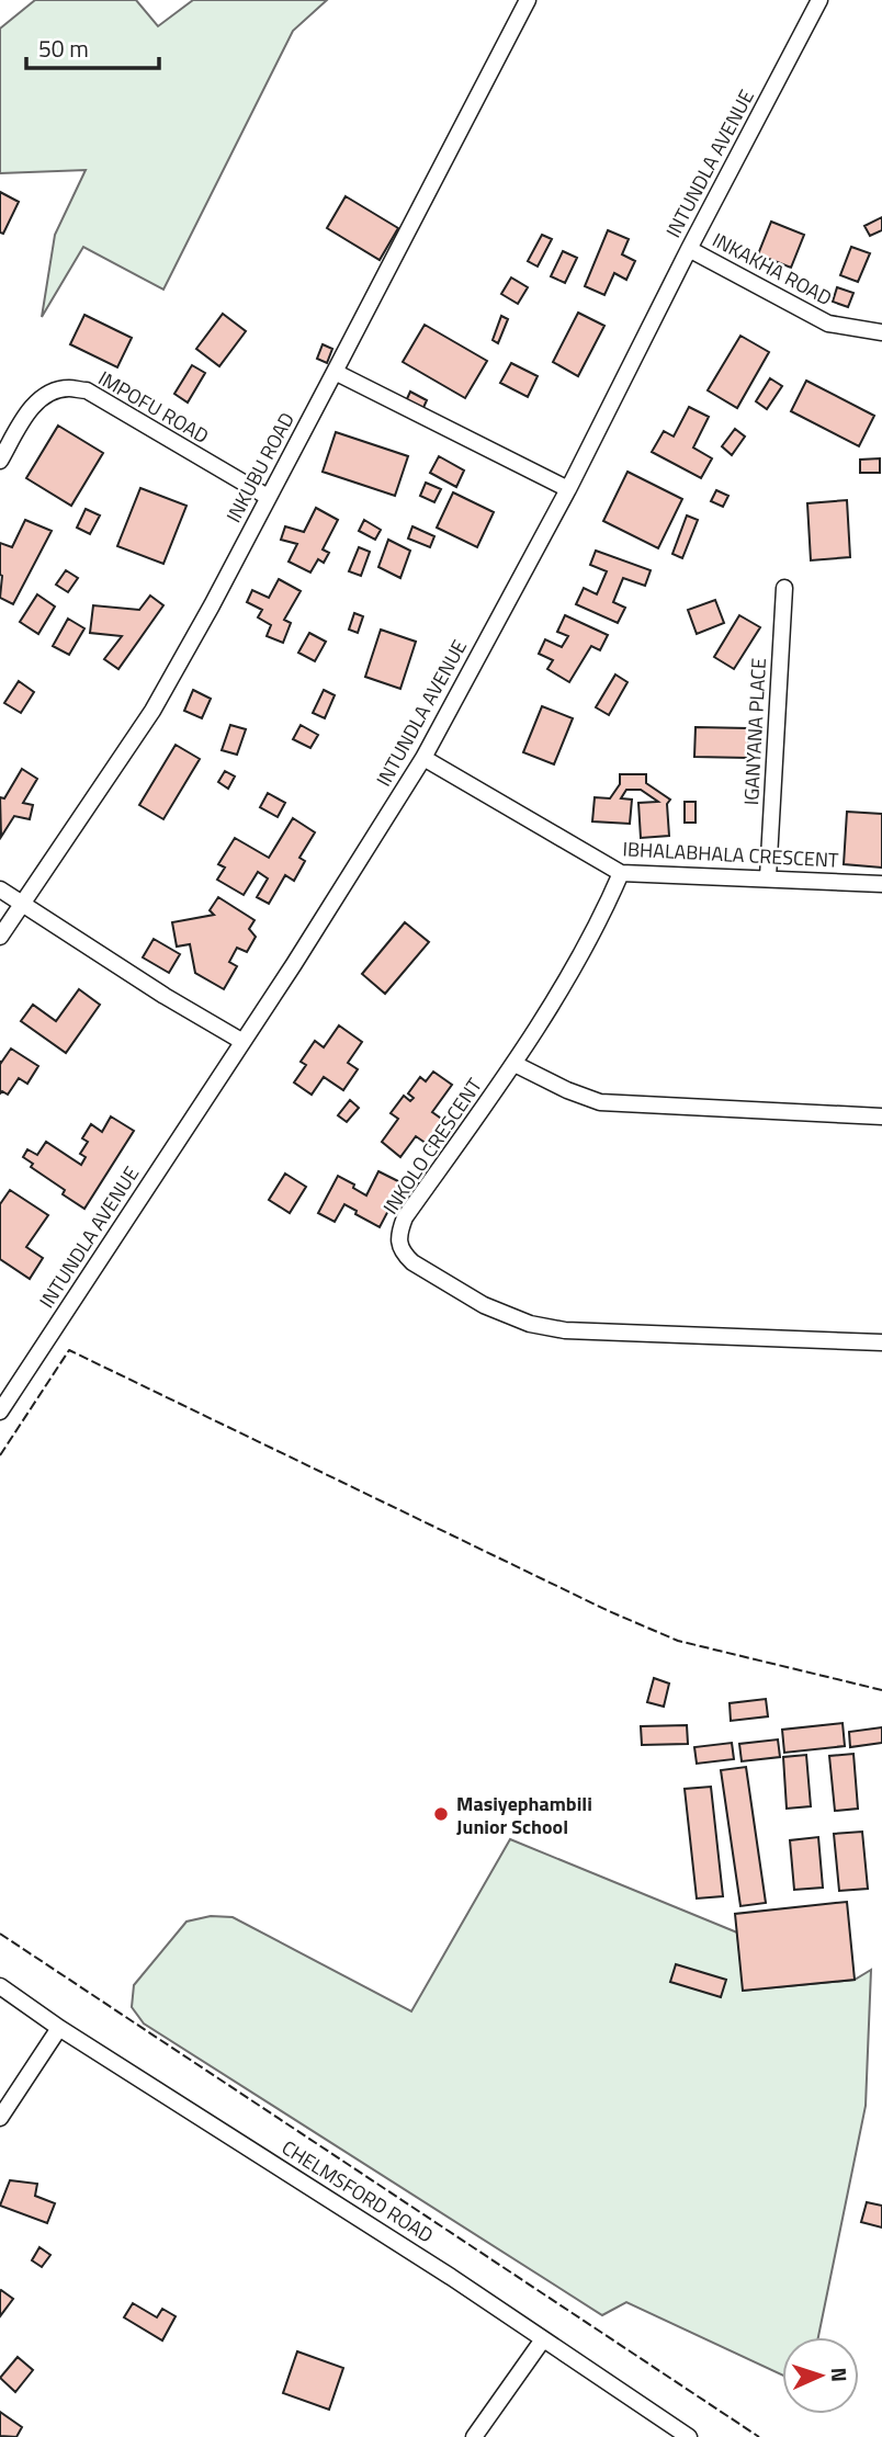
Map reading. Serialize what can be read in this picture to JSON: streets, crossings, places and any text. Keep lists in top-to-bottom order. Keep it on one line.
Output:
{"streets":{"street":["INTUNDLA AVENUE","INKAKHA ROAD","IMPOFU ROAD","INKUBU ROAD","IGANYANA PLACE","IBHALABHALA CRESCENT","INKOLO CRESCENT","CHELMSFORD ROAD"]},"crossings":[["INTUNDLA AVENUE","INKAKHA ROAD"],["INTUNDLA AVENUE","IBHALABHALA CRESCENT"],["IMPOFU ROAD","INKUBU ROAD"],["IGANYANA PLACE","IBHALABHALA CRESCENT"],["IBHALABHALA CRESCENT","INKOLO CRESCENT"]],"places":["Masiyephambili Junior School"],"scale_bar":"50 m","north":"right"}
